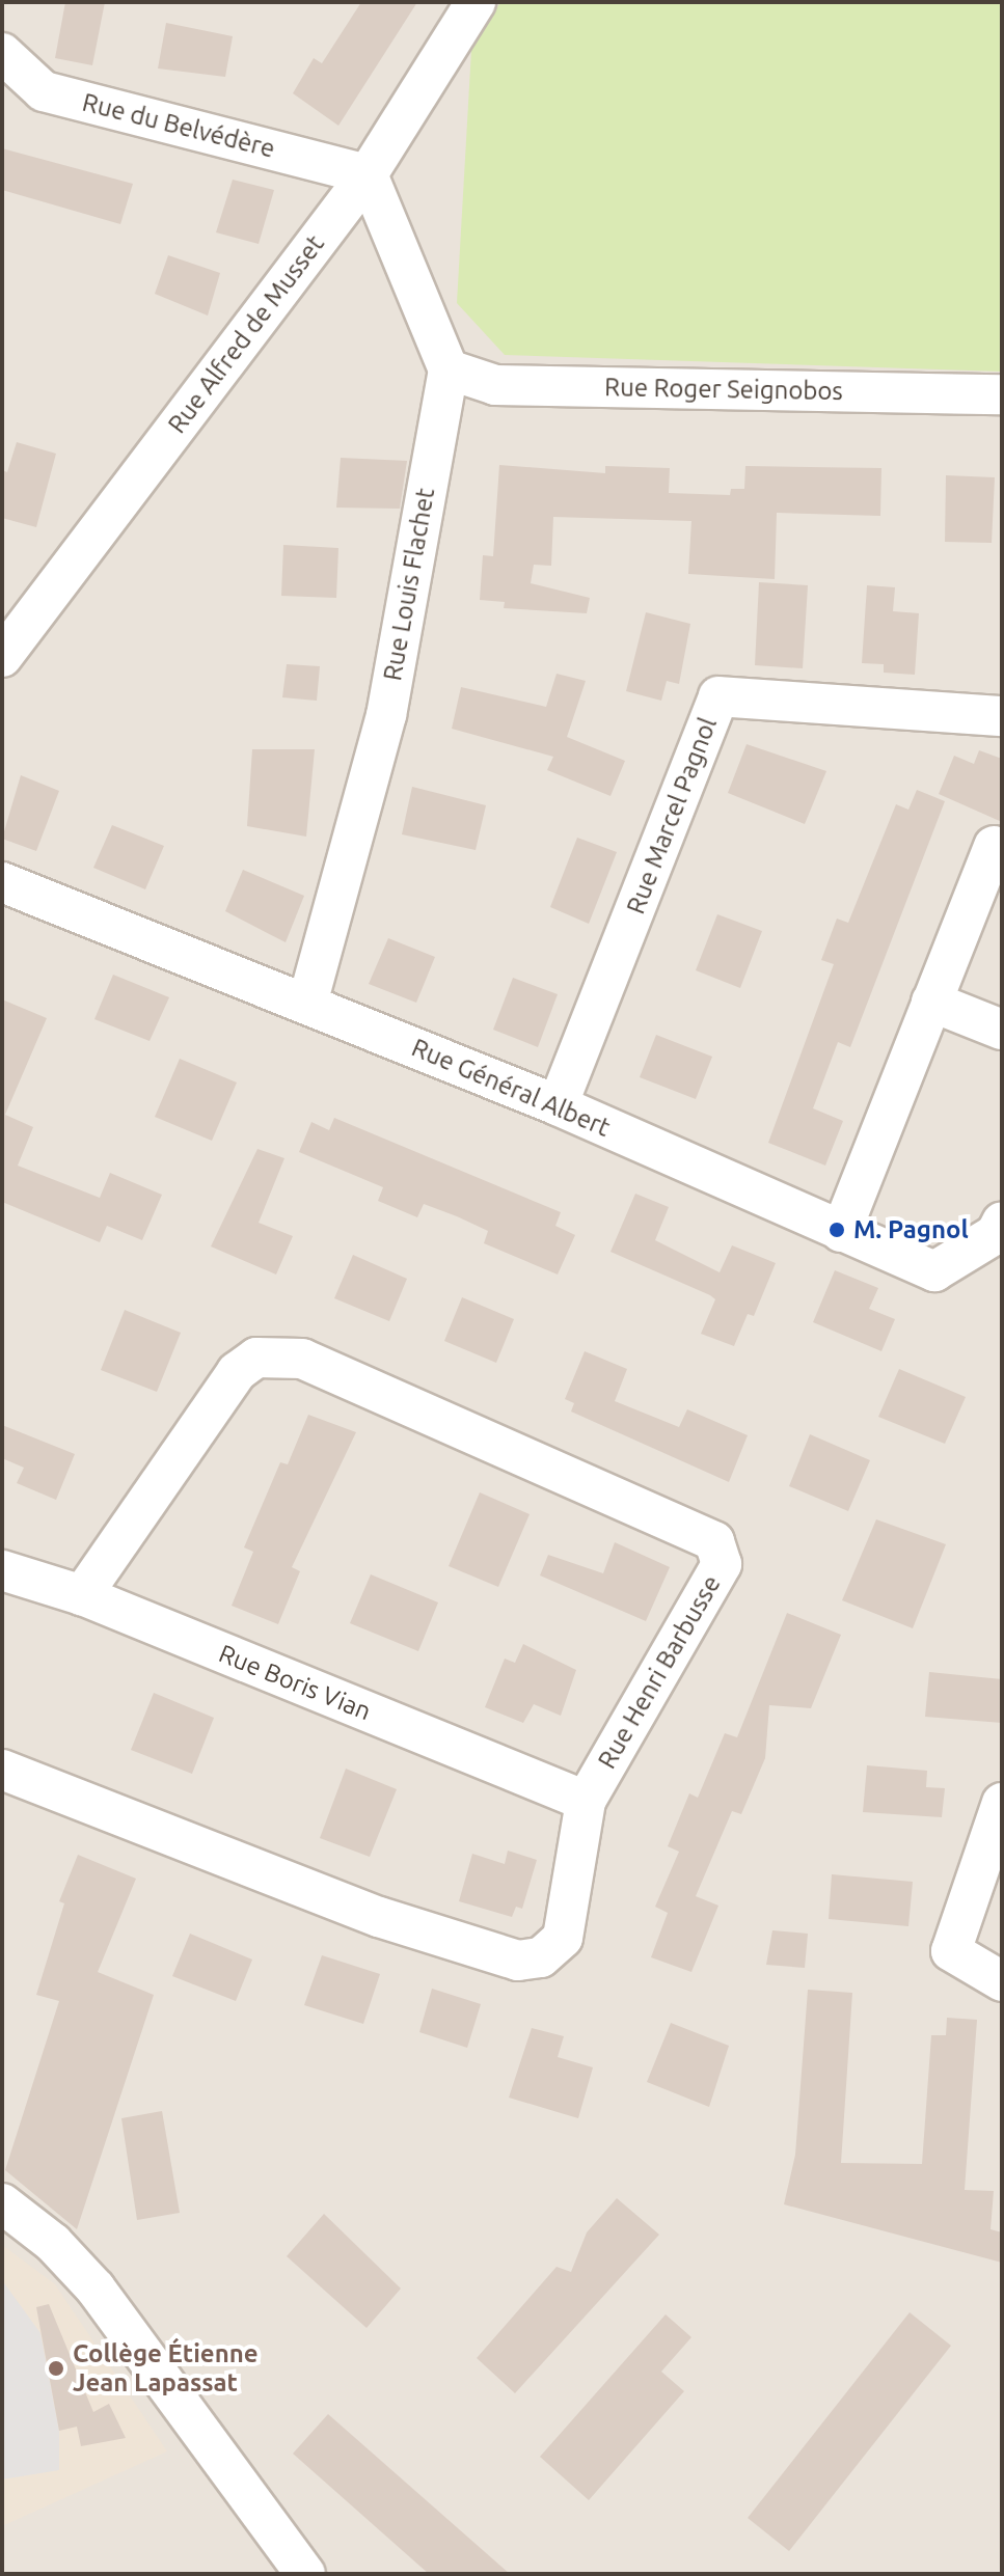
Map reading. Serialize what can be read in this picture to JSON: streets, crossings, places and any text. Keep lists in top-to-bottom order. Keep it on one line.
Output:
{"streets":{"street":["Rue du Belvédère","Rue Alfred de Musset","Rue Roger Seignobos","Rue Louis Flachet","Rue Marcel Pagnol","Rue Général Albert","Rue Henri Barbusse","Rue Boris Vian"]},"crossings":[["Rue du Belvédère","Rue Alfred de Musset"],["Rue Roger Seignobos","Rue Louis Flachet"],["Rue Louis Flachet","Rue Général Albert"],["Rue Marcel Pagnol","Rue Général Albert"],["Rue Henri Barbusse","Rue Boris Vian"]],"places":["M. Pagnol","Collège Étienne Jean Lapassat"]}
